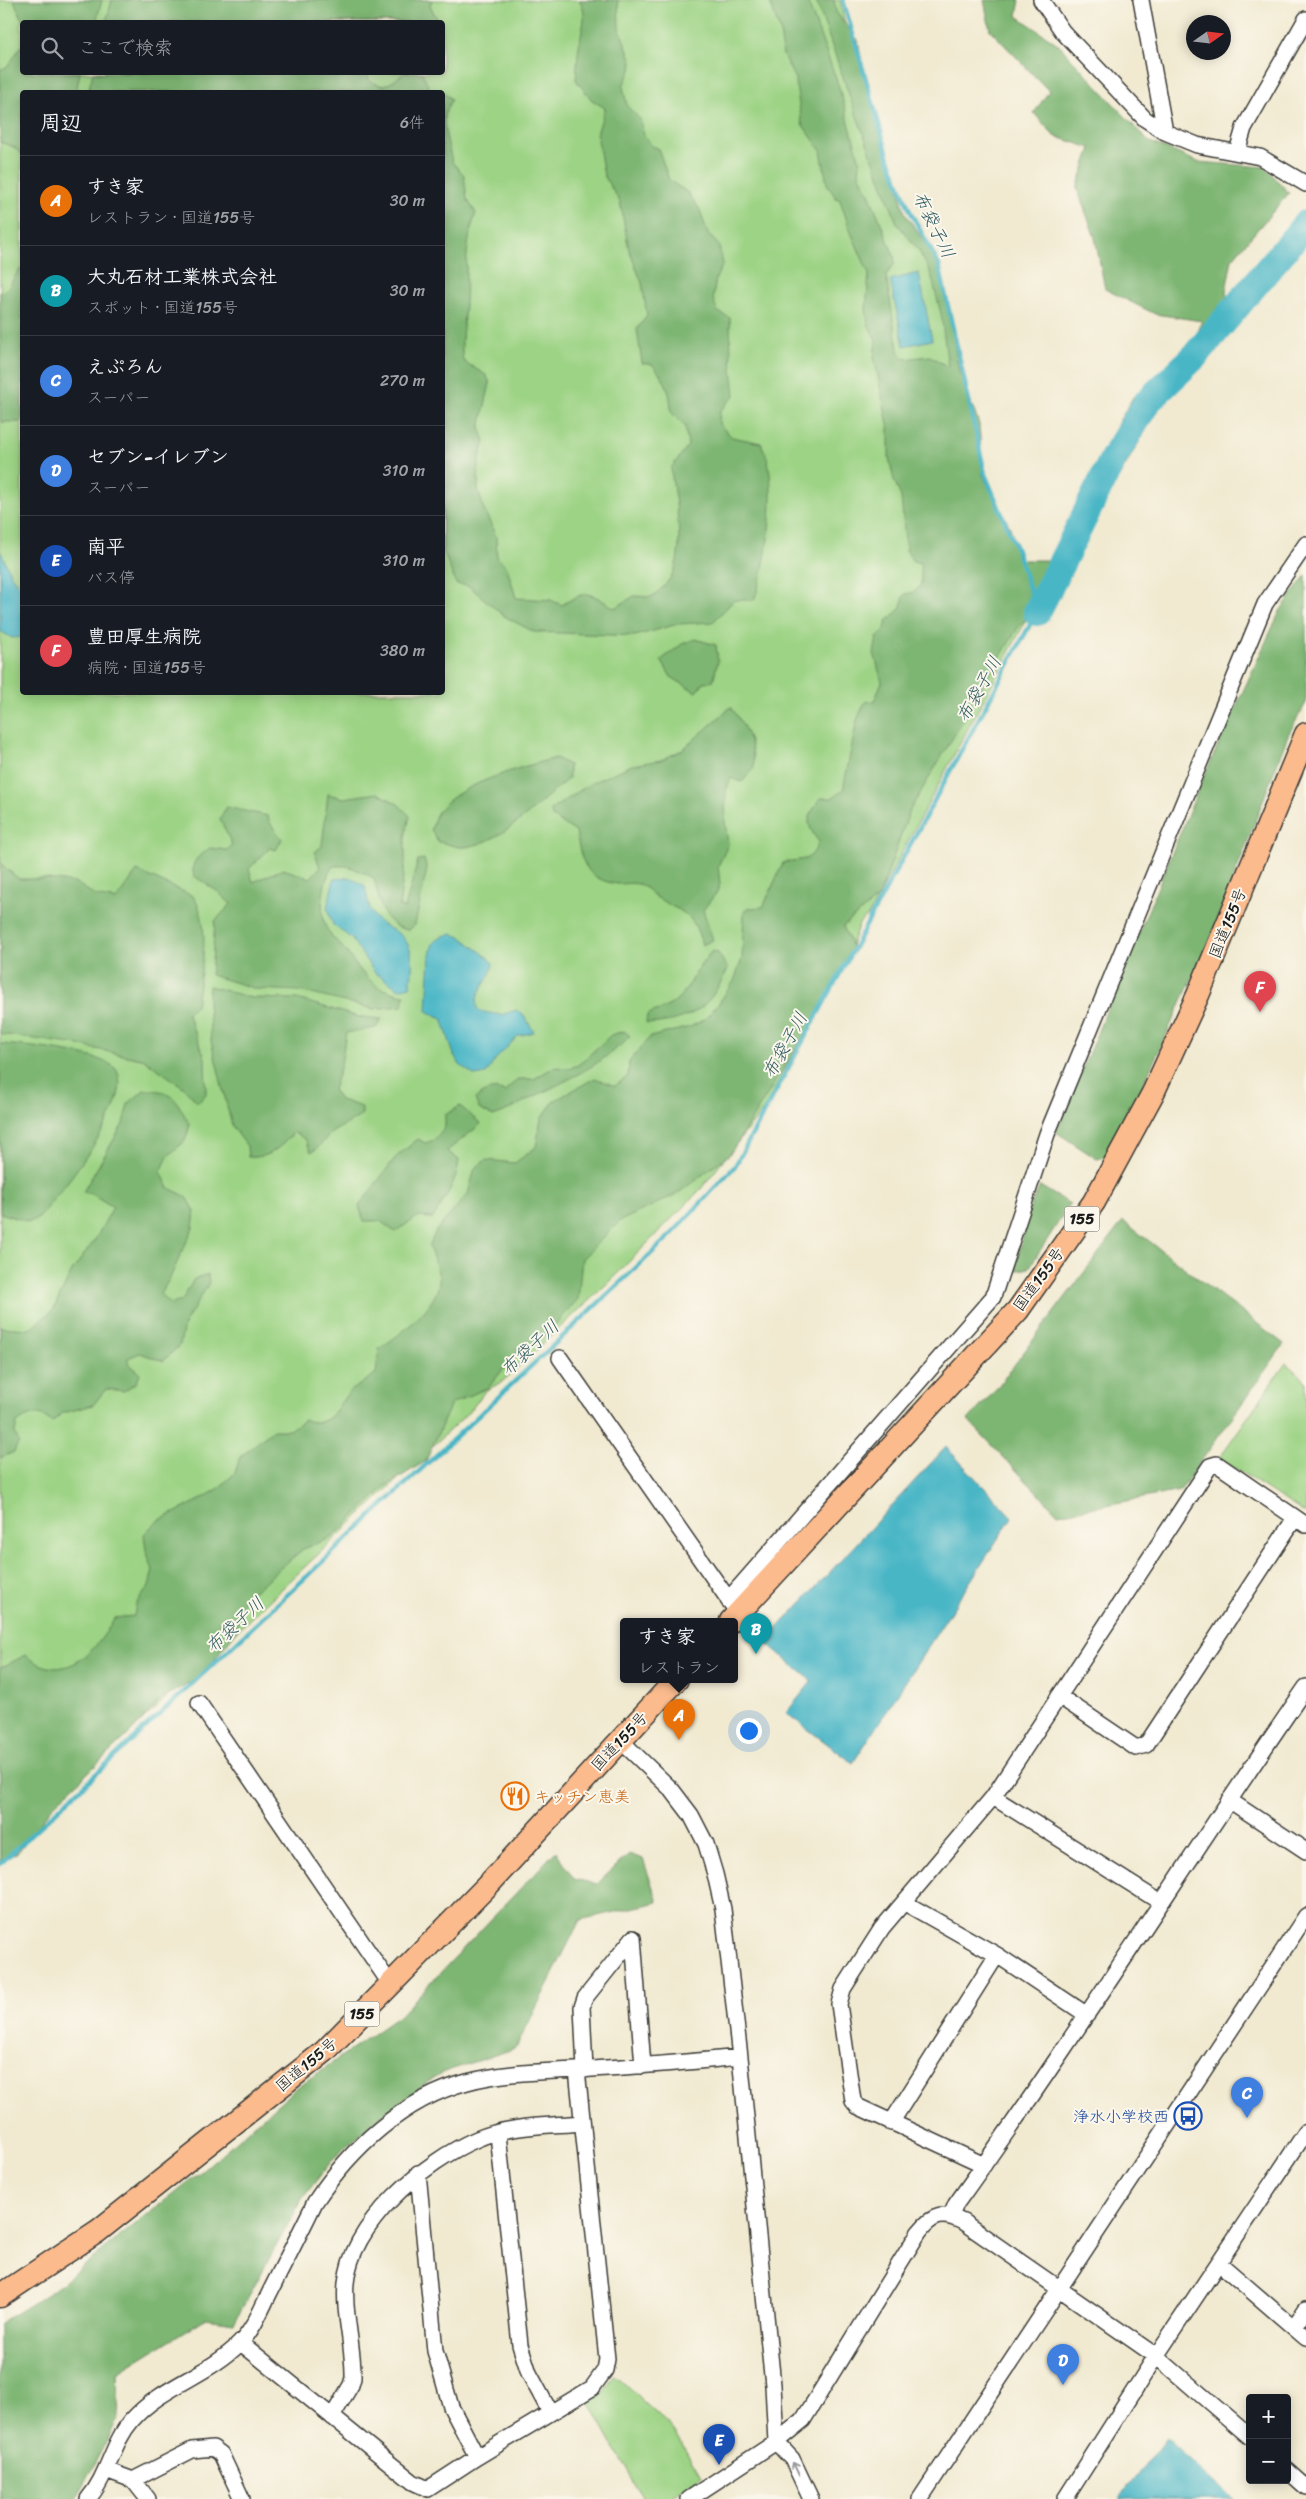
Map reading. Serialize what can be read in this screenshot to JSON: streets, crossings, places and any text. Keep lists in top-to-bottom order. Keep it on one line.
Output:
{"streets":{"highway":["国道155号","155"]},"water":["布袋子川"],"places":{"restaurant":["キッチン恵美"],"bus stop":["浄水小学校西"]},"north":"right","page":{"search":"ここで検索","heading":["周辺","6件"],"list":[{"mark":"A","name":"すき家","note":"レストラン · 国道155号","value":"30 m"},{"mark":"B","name":"大丸石材工業株式会社","note":"スポット · 国道155号","value":"30 m"},{"mark":"C","name":"えぷろん","note":"スーパー","value":"270 m"},{"mark":"D","name":"セブン-イレブン","note":"スーパー","value":"310 m"},{"mark":"E","name":"南平","note":"バス停","value":"310 m"},{"mark":"F","name":"豊田厚生病院","note":"病院 · 国道155号","value":"380 m"}],"pins":["F","B","A","C","D","E"],"popup":["すき家","レストラン"],"map_buttons":["+","−"]}}
